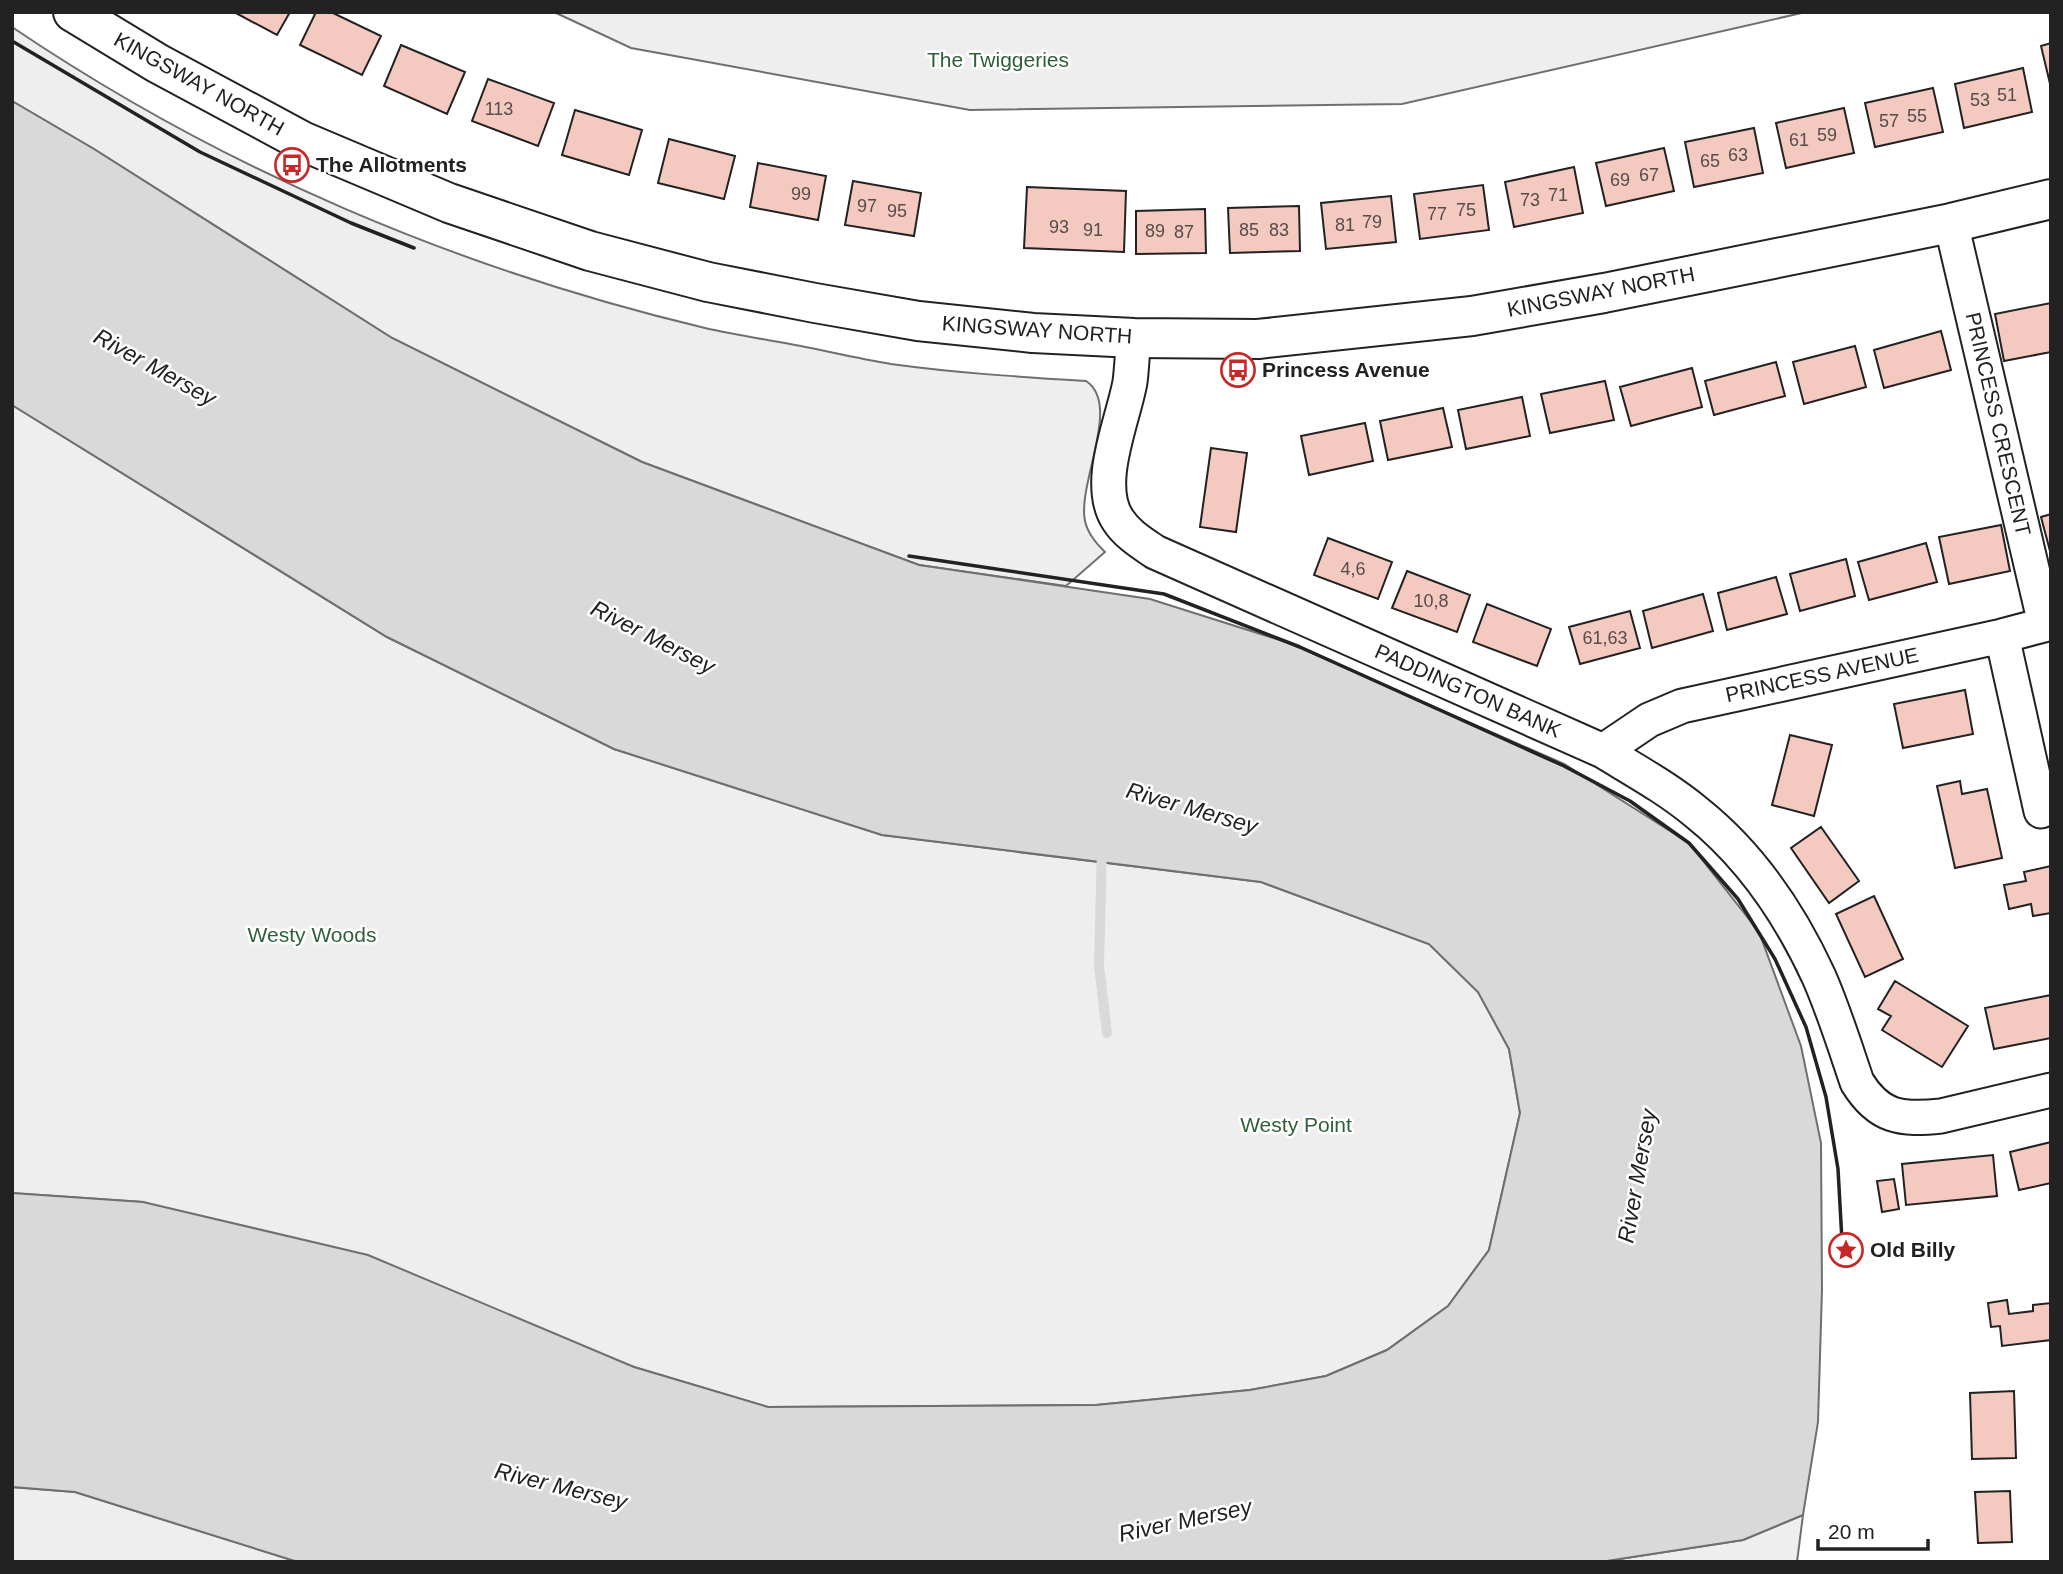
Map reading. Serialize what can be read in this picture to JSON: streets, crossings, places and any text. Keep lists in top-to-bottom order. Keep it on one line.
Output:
{"streets":{"main road":["KINGSWAY NORTH"],"street":["PRINCESS CRESCENT","PRINCESS AVENUE","PADDINGTON BANK"]},"crossings":[["KINGSWAY NORTH","PRINCESS CRESCENT"],["KINGSWAY NORTH","PADDINGTON BANK"],["PRINCESS CRESCENT","PRINCESS AVENUE"],["PRINCESS AVENUE","PADDINGTON BANK"]],"water":["River Mersey"],"parks":["The Twiggeries","Westy Woods","Westy Point"],"places":{"bus stop":["The Allotments","Princess Avenue"],"place":["Old Billy"]},"house_numbers":["51","53","113","55","57","59","61","63","65","67","69","99","71","73","97","75","95","77","79","81","93","91","85","83","89","87","4,6","10,8","61,63"],"scale_bar":"20 m"}
